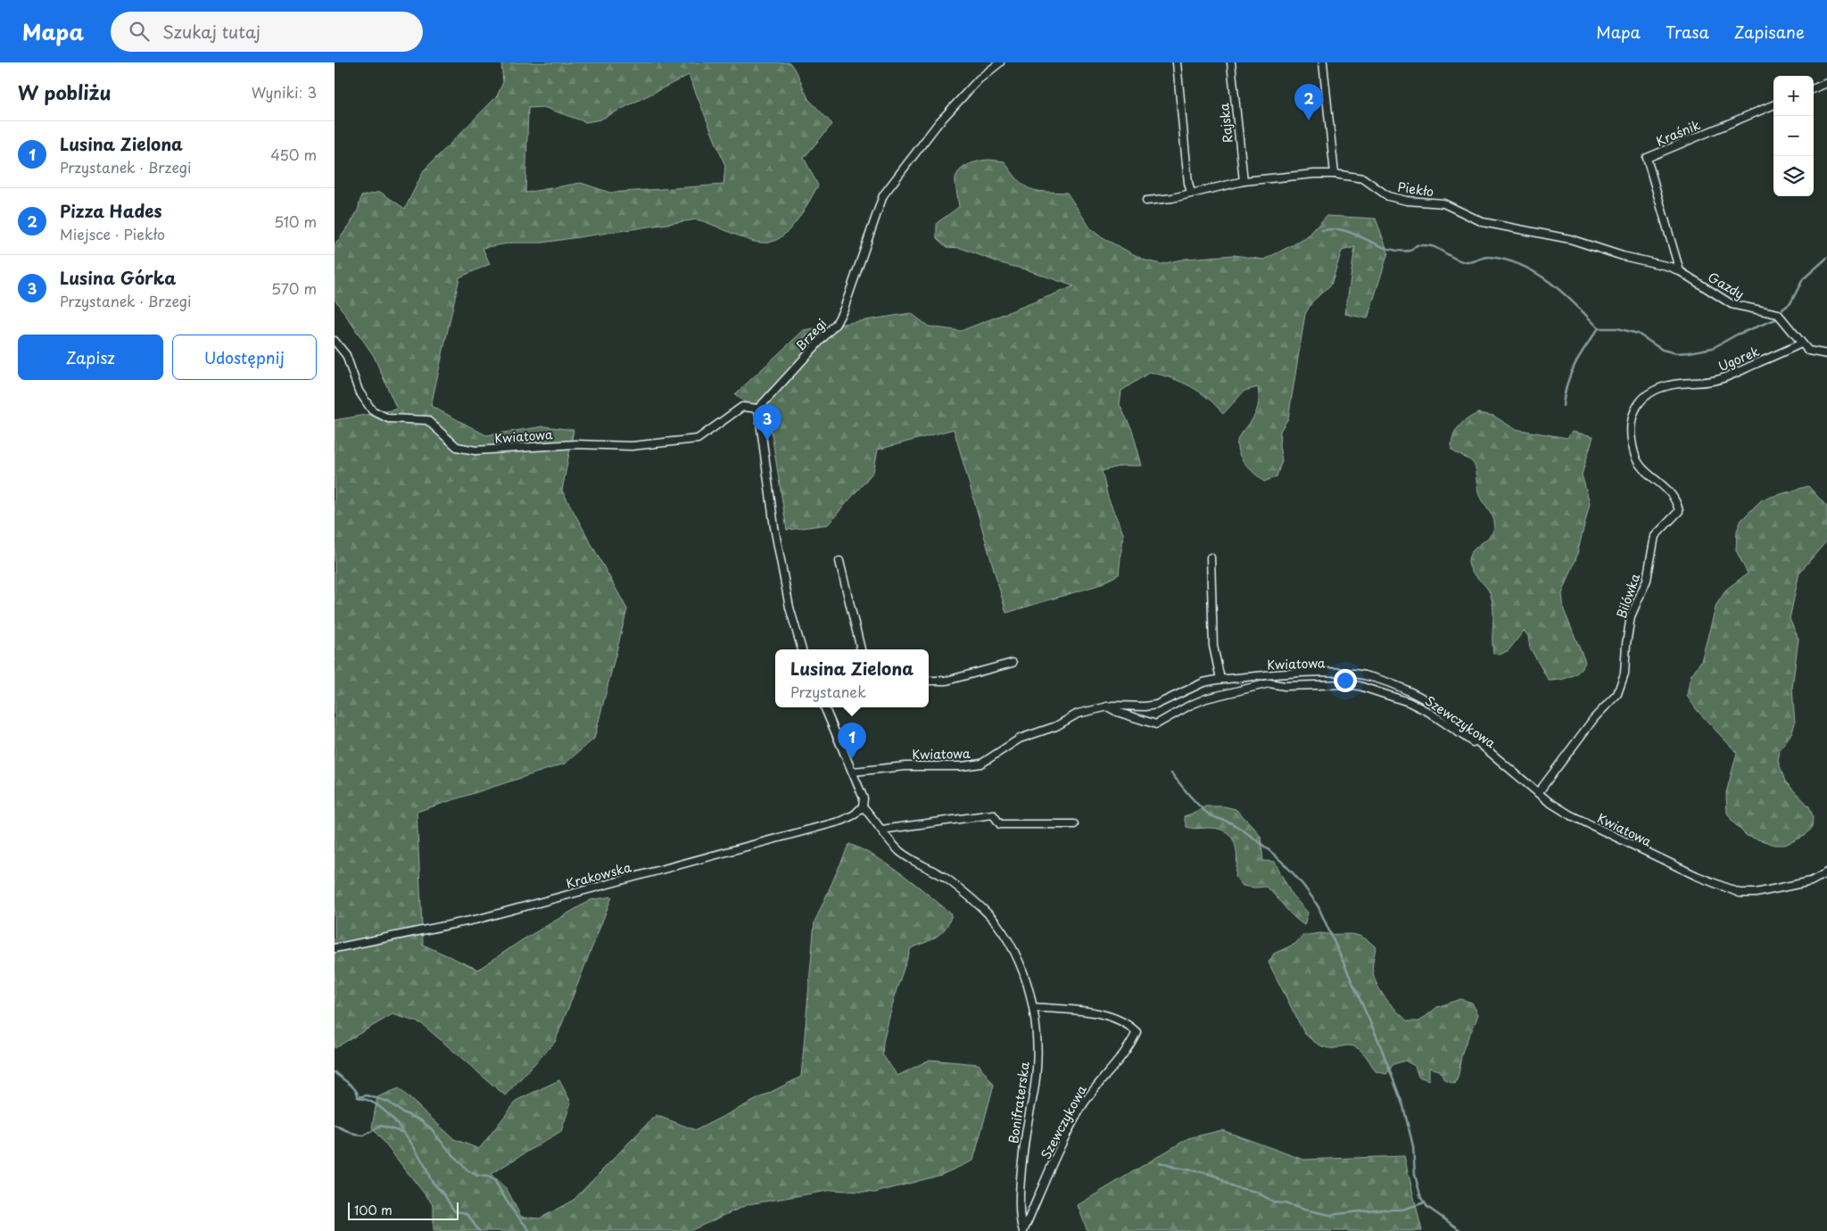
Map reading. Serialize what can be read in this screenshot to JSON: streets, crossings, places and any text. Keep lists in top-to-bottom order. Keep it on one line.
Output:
{"streets":{"street":["Rajska","Kraśnik","Piekło","Gazdy","Brzegi","Ugorek","Kwiatowa","Bilówka","Szewczykowa","Krakowska","Bonifraterska"]},"crossings":[["Rajska","Piekło"],["Kraśnik","Piekło"],["Kraśnik","Gazdy"],["Piekło","Gazdy"],["Gazdy","Ugorek"],["Brzegi","Kwiatowa"],["Ugorek","Bilówka"],["Kwiatowa","Bilówka"],["Kwiatowa","Szewczykowa"],["Szewczykowa","Bonifraterska"],["Krakowska","Bonifraterska"]],"scale_bar":"100 m","page":{"header":"Mapa","search":"Szukaj tutaj","nav":["Mapa","Trasa","Zapisane"],"heading":["W pobliżu","Wyniki: 3"],"map_buttons":["+","−"],"pins":["2","3","1"],"list":[{"mark":"1","name":"Lusina Zielona","note":"Przystanek · Brzegi","value":"450 m"},{"mark":"2","name":"Pizza Hades","note":"Miejsce · Piekło","value":"510 m"},{"mark":"3","name":"Lusina Górka","note":"Przystanek · Brzegi","value":"570 m"}],"buttons":["Zapisz","Udostępnij"],"popup":["Lusina Zielona","Przystanek"],"scale":"100 m"}}
